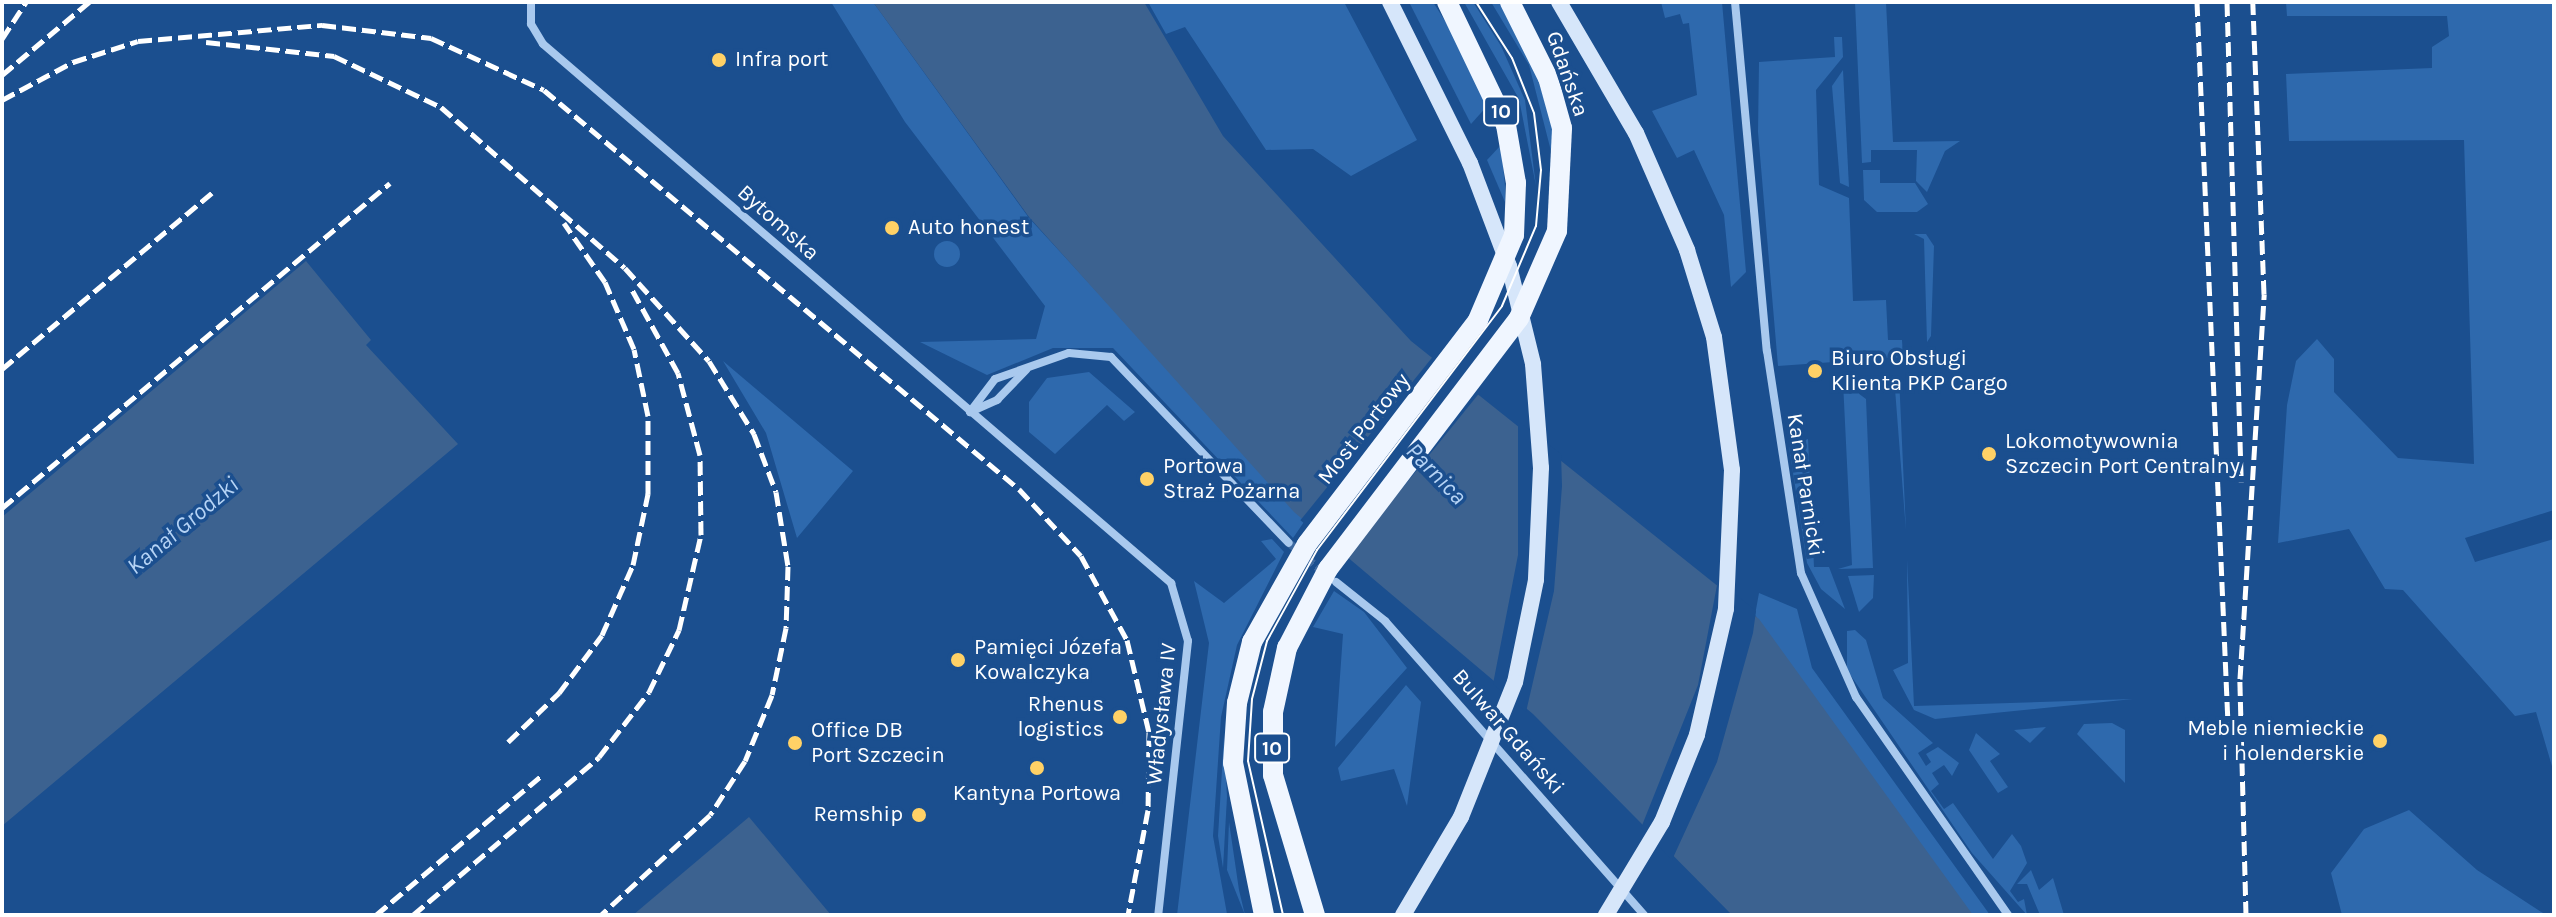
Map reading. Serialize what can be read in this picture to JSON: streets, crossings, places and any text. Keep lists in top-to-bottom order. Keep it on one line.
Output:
{"streets":{"main road":["Gdańska","10","Most Portowy"],"street":["Bytomska","Kanał Parnicki","Władysława IV","Bulwar Gdański"]},"crossings":[["Gdańska","10"],["Gdańska","Bulwar Gdański"],["10","Bulwar Gdański"],["Bytomska","Władysława IV"]],"water":["Parnica","Kanał Grodzki"],"places":["Infra port","Auto honest","Biuro Obsługi Klienta PKP Cargo","Lokomotywownia Szczecin Port Centralny","Portowa Straż Pożarna","Pamięci Józefa Kowalczyka","Rhenus logistics","Meble niemieckie i holenderskie","Office DB Port Szczecin","Kantyna Portowa","Remship"]}
